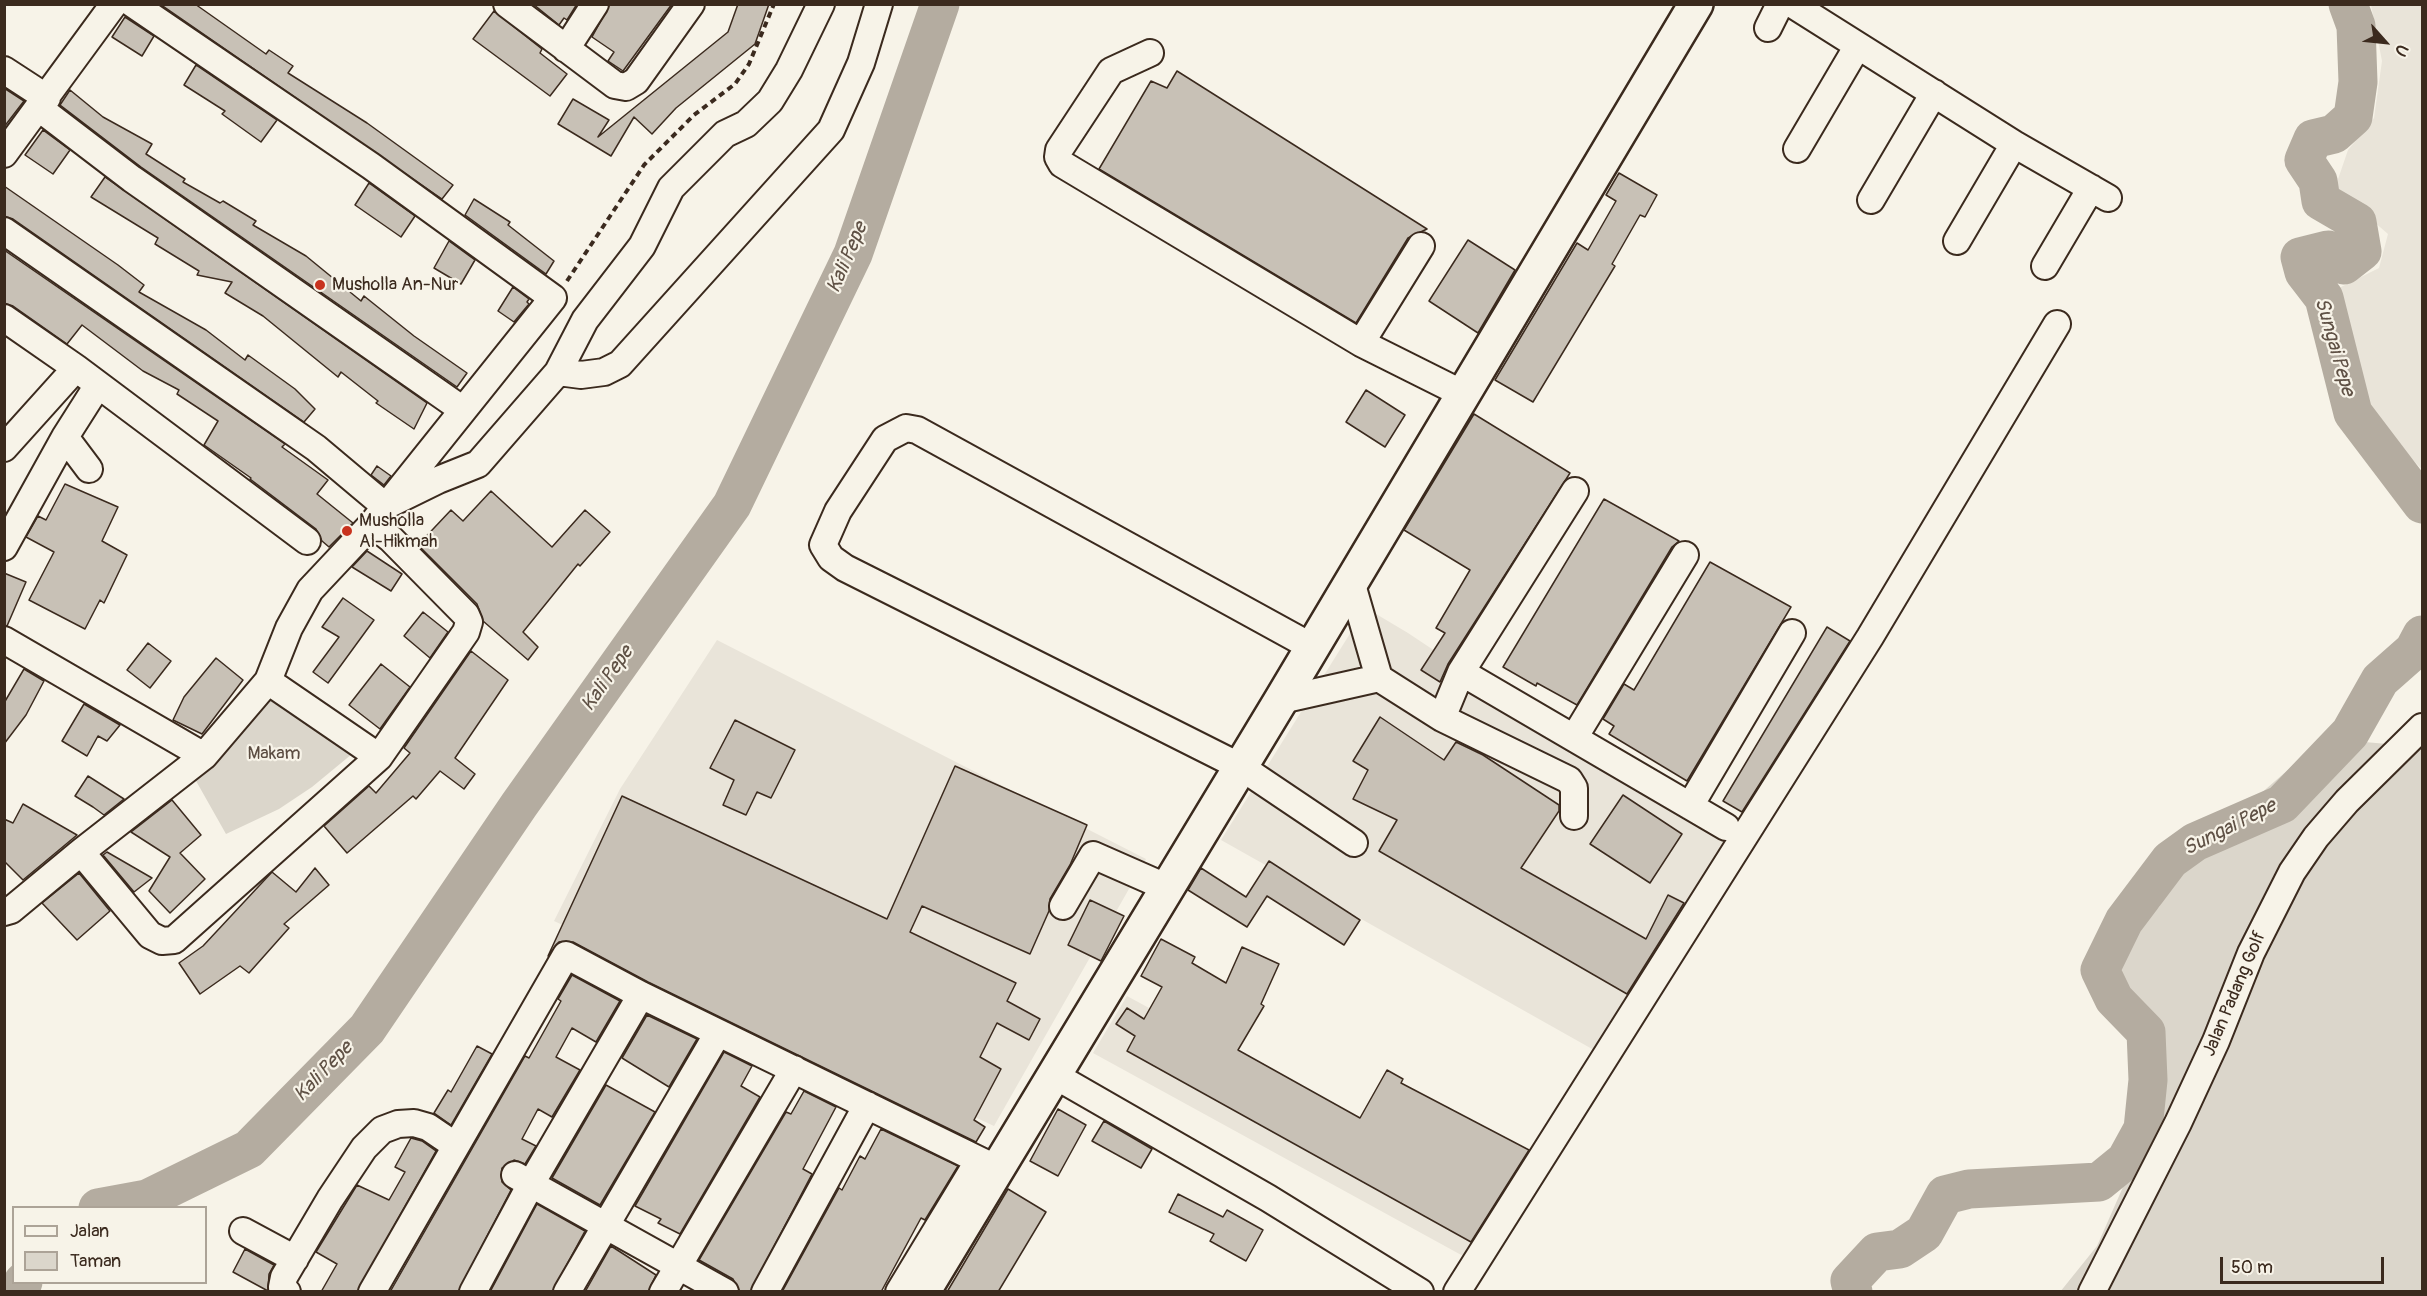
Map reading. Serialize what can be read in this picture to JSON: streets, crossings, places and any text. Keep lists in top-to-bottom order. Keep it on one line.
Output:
{"streets":{"street":["Jalan Padang Golf"]},"water":["Kali Pepe","Sungai Pepe"],"parks":["Makam"],"places":["Musholla An-Nur","Musholla Al-Hikmah"],"legend":["Jalan","Taman"],"scale_bar":"50 m","north":"bottom right"}
